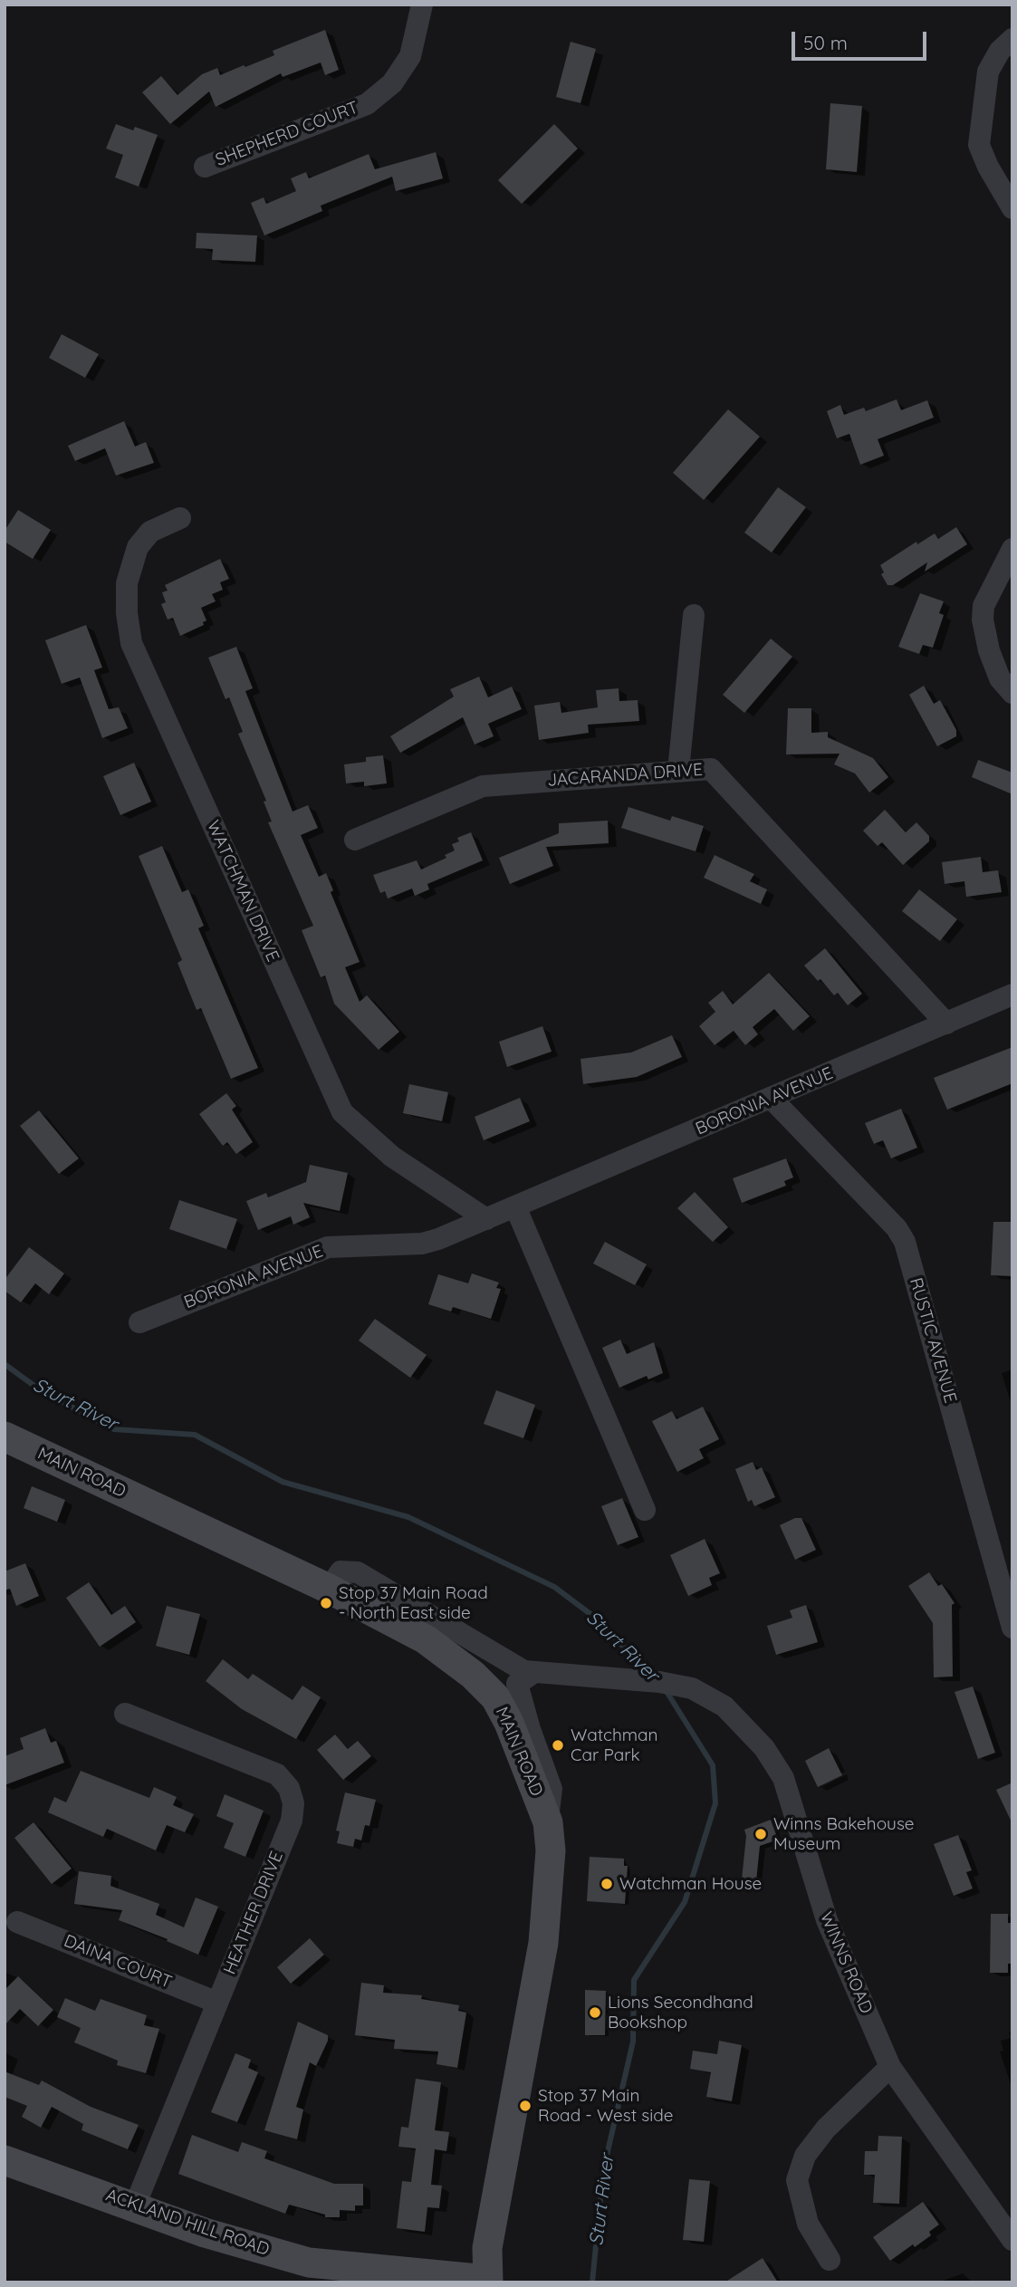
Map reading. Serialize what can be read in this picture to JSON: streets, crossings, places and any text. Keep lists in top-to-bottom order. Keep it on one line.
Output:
{"streets":{"main road":["MAIN ROAD","ACKLAND HILL ROAD"],"street":["SHEPHERD COURT","JACARANDA DRIVE","WATCHMAN DRIVE","BORONIA AVENUE","RUSTIC AVENUE","HEATHER DRIVE","DAINA COURT","WINNS ROAD"]},"crossings":[["JACARANDA DRIVE","BORONIA AVENUE"],["WATCHMAN DRIVE","BORONIA AVENUE"],["BORONIA AVENUE","RUSTIC AVENUE"],["MAIN ROAD","ACKLAND HILL ROAD"],["HEATHER DRIVE","DAINA COURT"],["HEATHER DRIVE","ACKLAND HILL ROAD"]],"water":["Sturt River"],"places":["Stop 37 Main Road - North East side","Watchman Car Park","Winns Bakehouse Museum","Watchman House","Lions Secondhand Bookshop","Stop 37 Main Road - West side"],"scale_bar":"50 m"}
